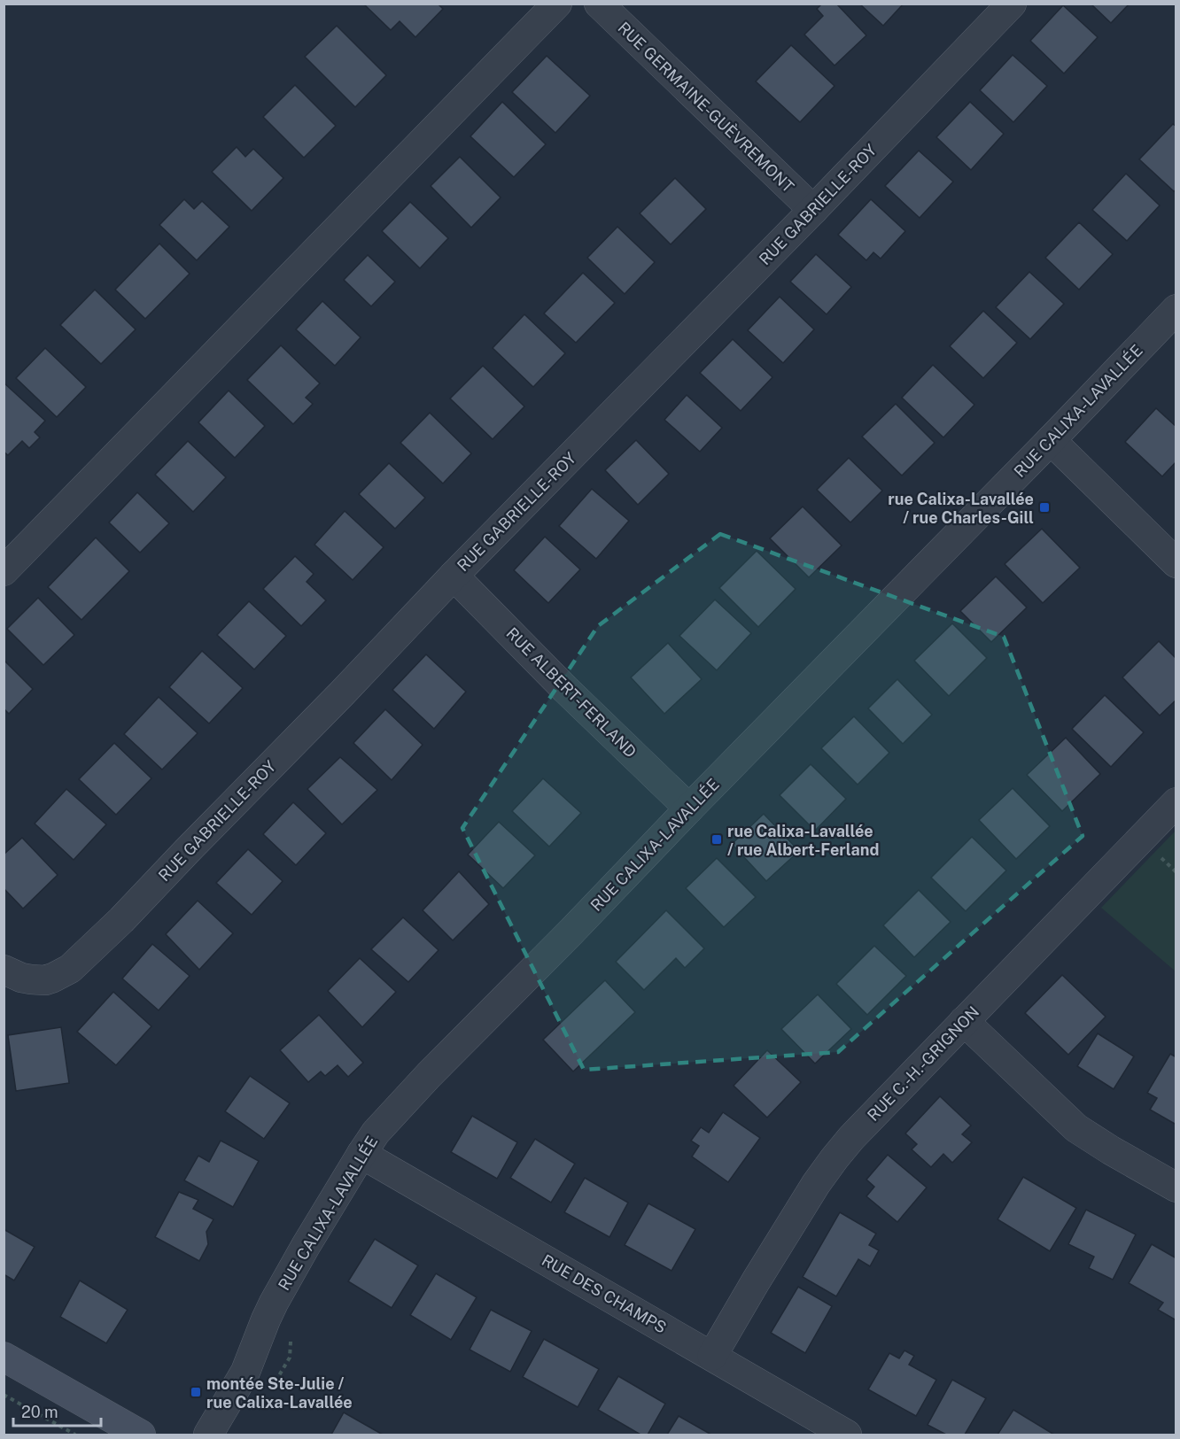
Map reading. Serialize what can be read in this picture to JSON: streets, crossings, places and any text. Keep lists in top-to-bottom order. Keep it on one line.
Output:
{"streets":{"street":["RUE GERMAINE-GUÈVREMONT","RUE GABRIELLE-ROY","RUE CALIXA-LAVALLÉE","RUE ALBERT-FERLAND","RUE C.-H.-GRIGNON","RUE DES CHAMPS"]},"crossings":[["RUE GERMAINE-GUÈVREMONT","RUE GABRIELLE-ROY"],["RUE GABRIELLE-ROY","RUE ALBERT-FERLAND"],["RUE CALIXA-LAVALLÉE","RUE ALBERT-FERLAND"],["RUE CALIXA-LAVALLÉE","RUE DES CHAMPS"],["RUE C.-H.-GRIGNON","RUE DES CHAMPS"]],"places":{"transit":["rue Calixa-Lavallée / rue Charles-Gill","rue Calixa-Lavallée / rue Albert-Ferland","montée Ste-Julie / rue Calixa-Lavallée"]},"scale_bar":"20 m"}
